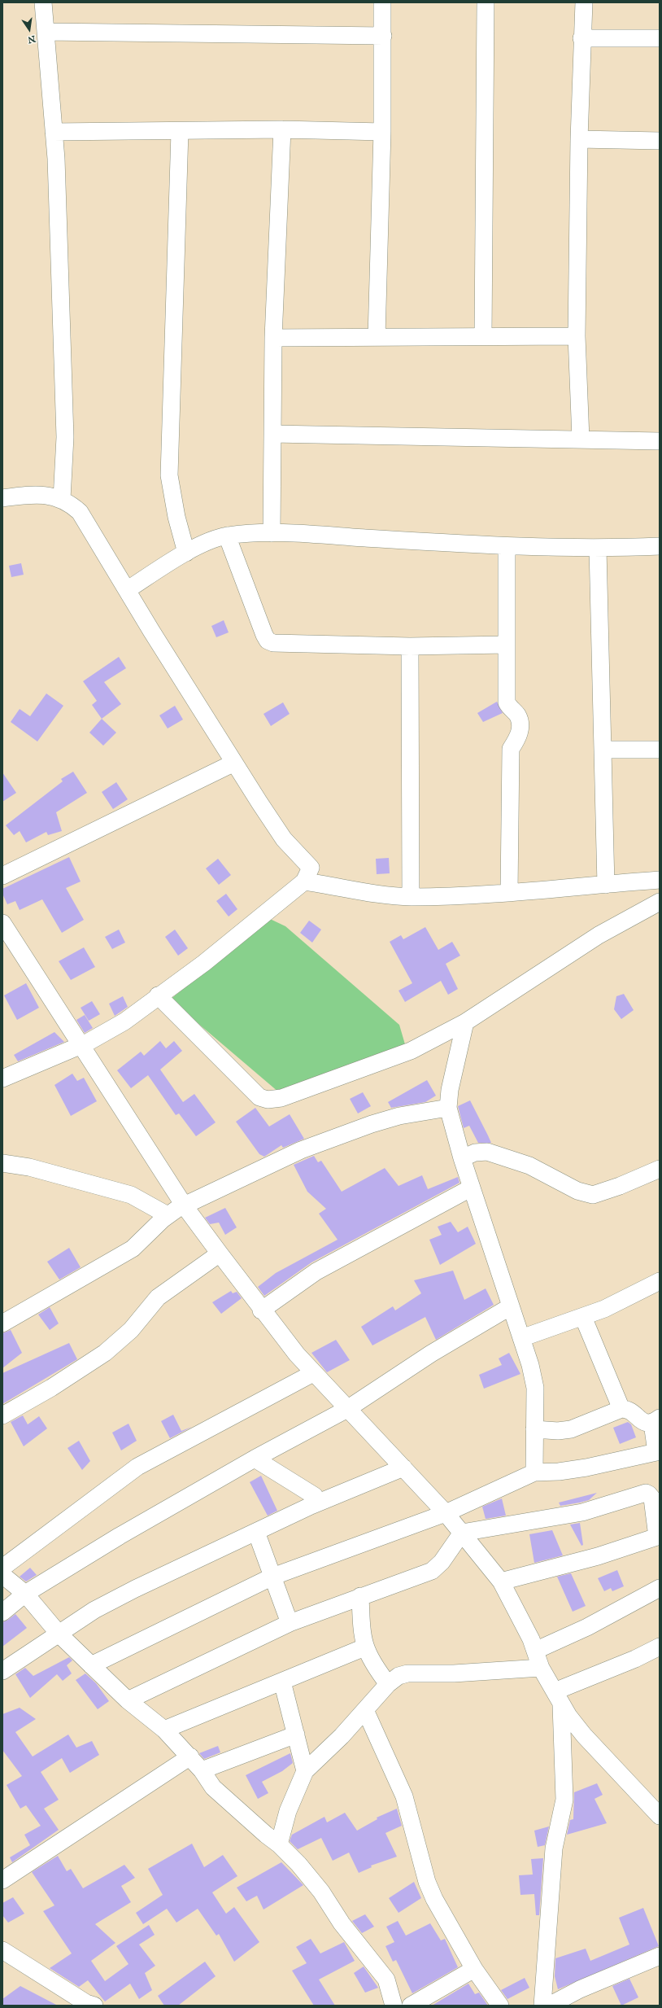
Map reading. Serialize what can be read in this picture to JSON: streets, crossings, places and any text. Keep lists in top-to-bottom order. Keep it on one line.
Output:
{"north":"bottom"}
